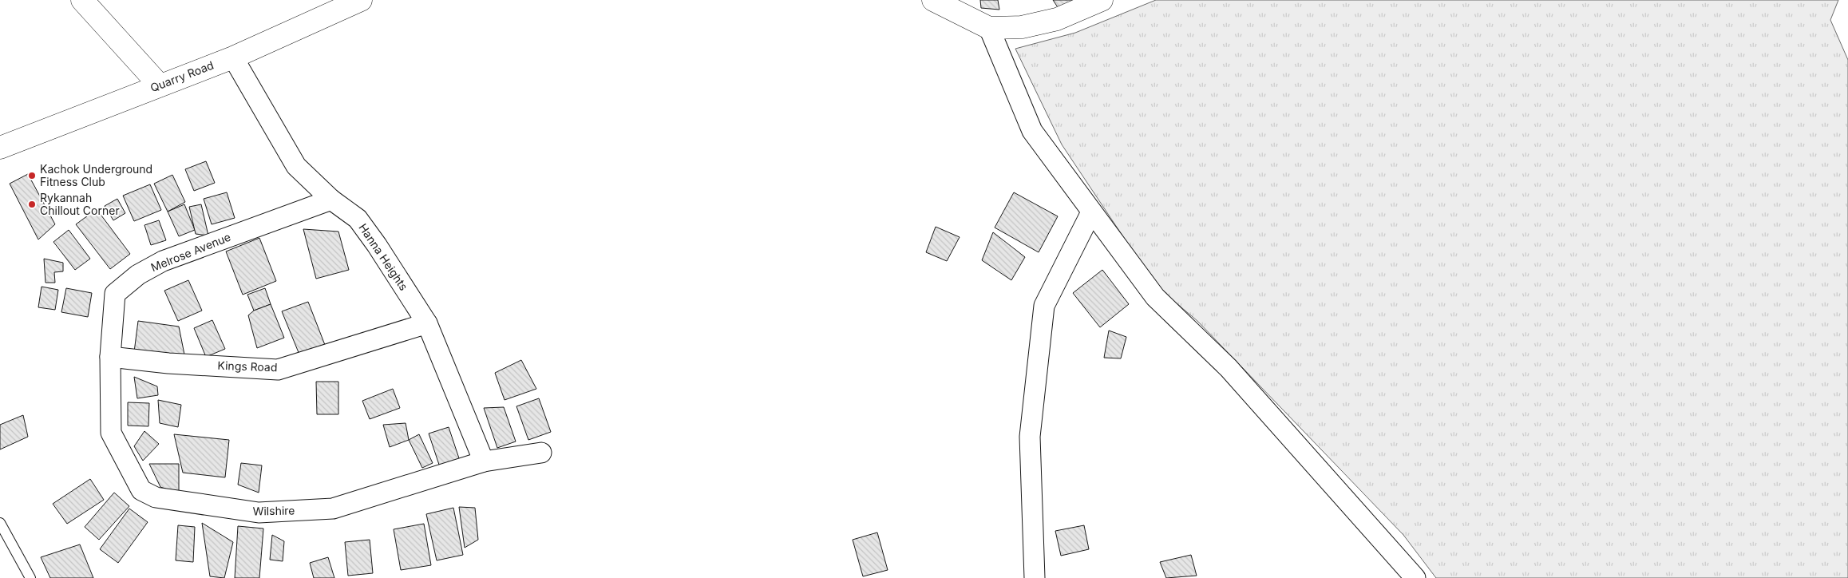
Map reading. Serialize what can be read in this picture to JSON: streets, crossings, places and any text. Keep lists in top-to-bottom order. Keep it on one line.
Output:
{"streets":{"street":["Quarry Road","Melrose Avenue","Hanna Heights","Kings Road","Wilshire"]},"crossings":[["Quarry Road","Hanna Heights"],["Melrose Avenue","Hanna Heights"],["Melrose Avenue","Kings Road"],["Melrose Avenue","Wilshire"],["Hanna Heights","Kings Road"],["Hanna Heights","Wilshire"],["Kings Road","Wilshire"]],"places":["Kachok Underground Fitness Club","Rykannah Chillout Corner"]}
